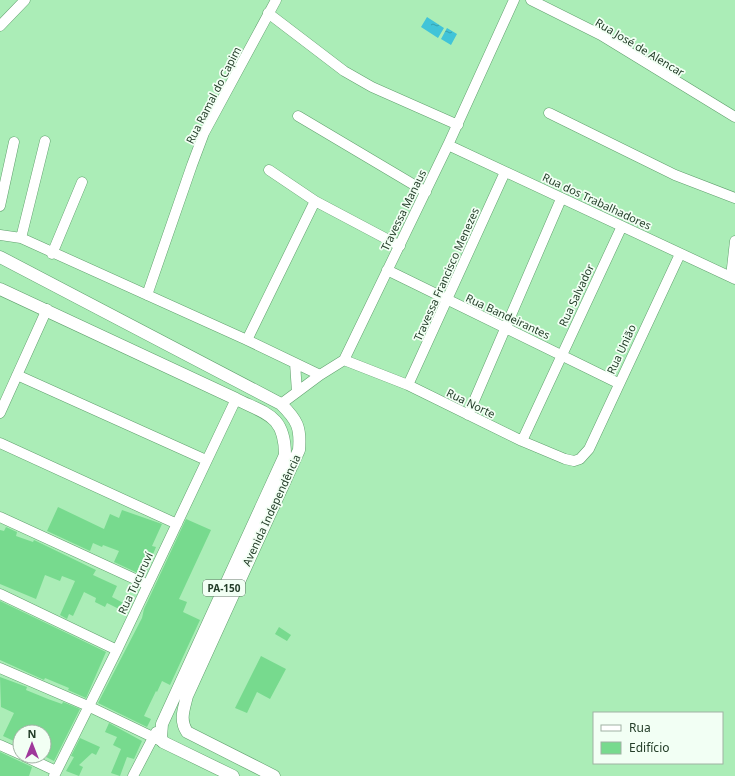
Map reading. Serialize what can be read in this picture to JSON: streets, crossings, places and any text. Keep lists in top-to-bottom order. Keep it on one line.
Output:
{"streets":{"main road":["Avenida Independência","PA-150"],"street":["Rua José de Alencar","Rua Ramal do Capim","Rua dos Trabalhadores","Travessa Manaus","Travessa Francisco Menezes","Rua Salvador","Rua Bandeirantes","Rua União","Rua Norte","Rua Tucuruví"]},"crossings":[["Rua dos Trabalhadores","Travessa Manaus"],["Rua dos Trabalhadores","Travessa Francisco Menezes"],["Rua dos Trabalhadores","Rua Salvador"],["Rua dos Trabalhadores","Rua União"],["Travessa Manaus","Rua Bandeirantes"],["Travessa Manaus","Rua Norte"],["Travessa Francisco Menezes","Rua Bandeirantes"],["Travessa Francisco Menezes","Rua Norte"],["Rua Salvador","Rua Bandeirantes"],["Rua Salvador","Rua Norte"],["Rua Bandeirantes","Rua União"],["Rua União","Rua Norte"],["Avenida Independência","Rua Tucuruví"]],"legend":["Rua","Edifício"],"north":"top"}
